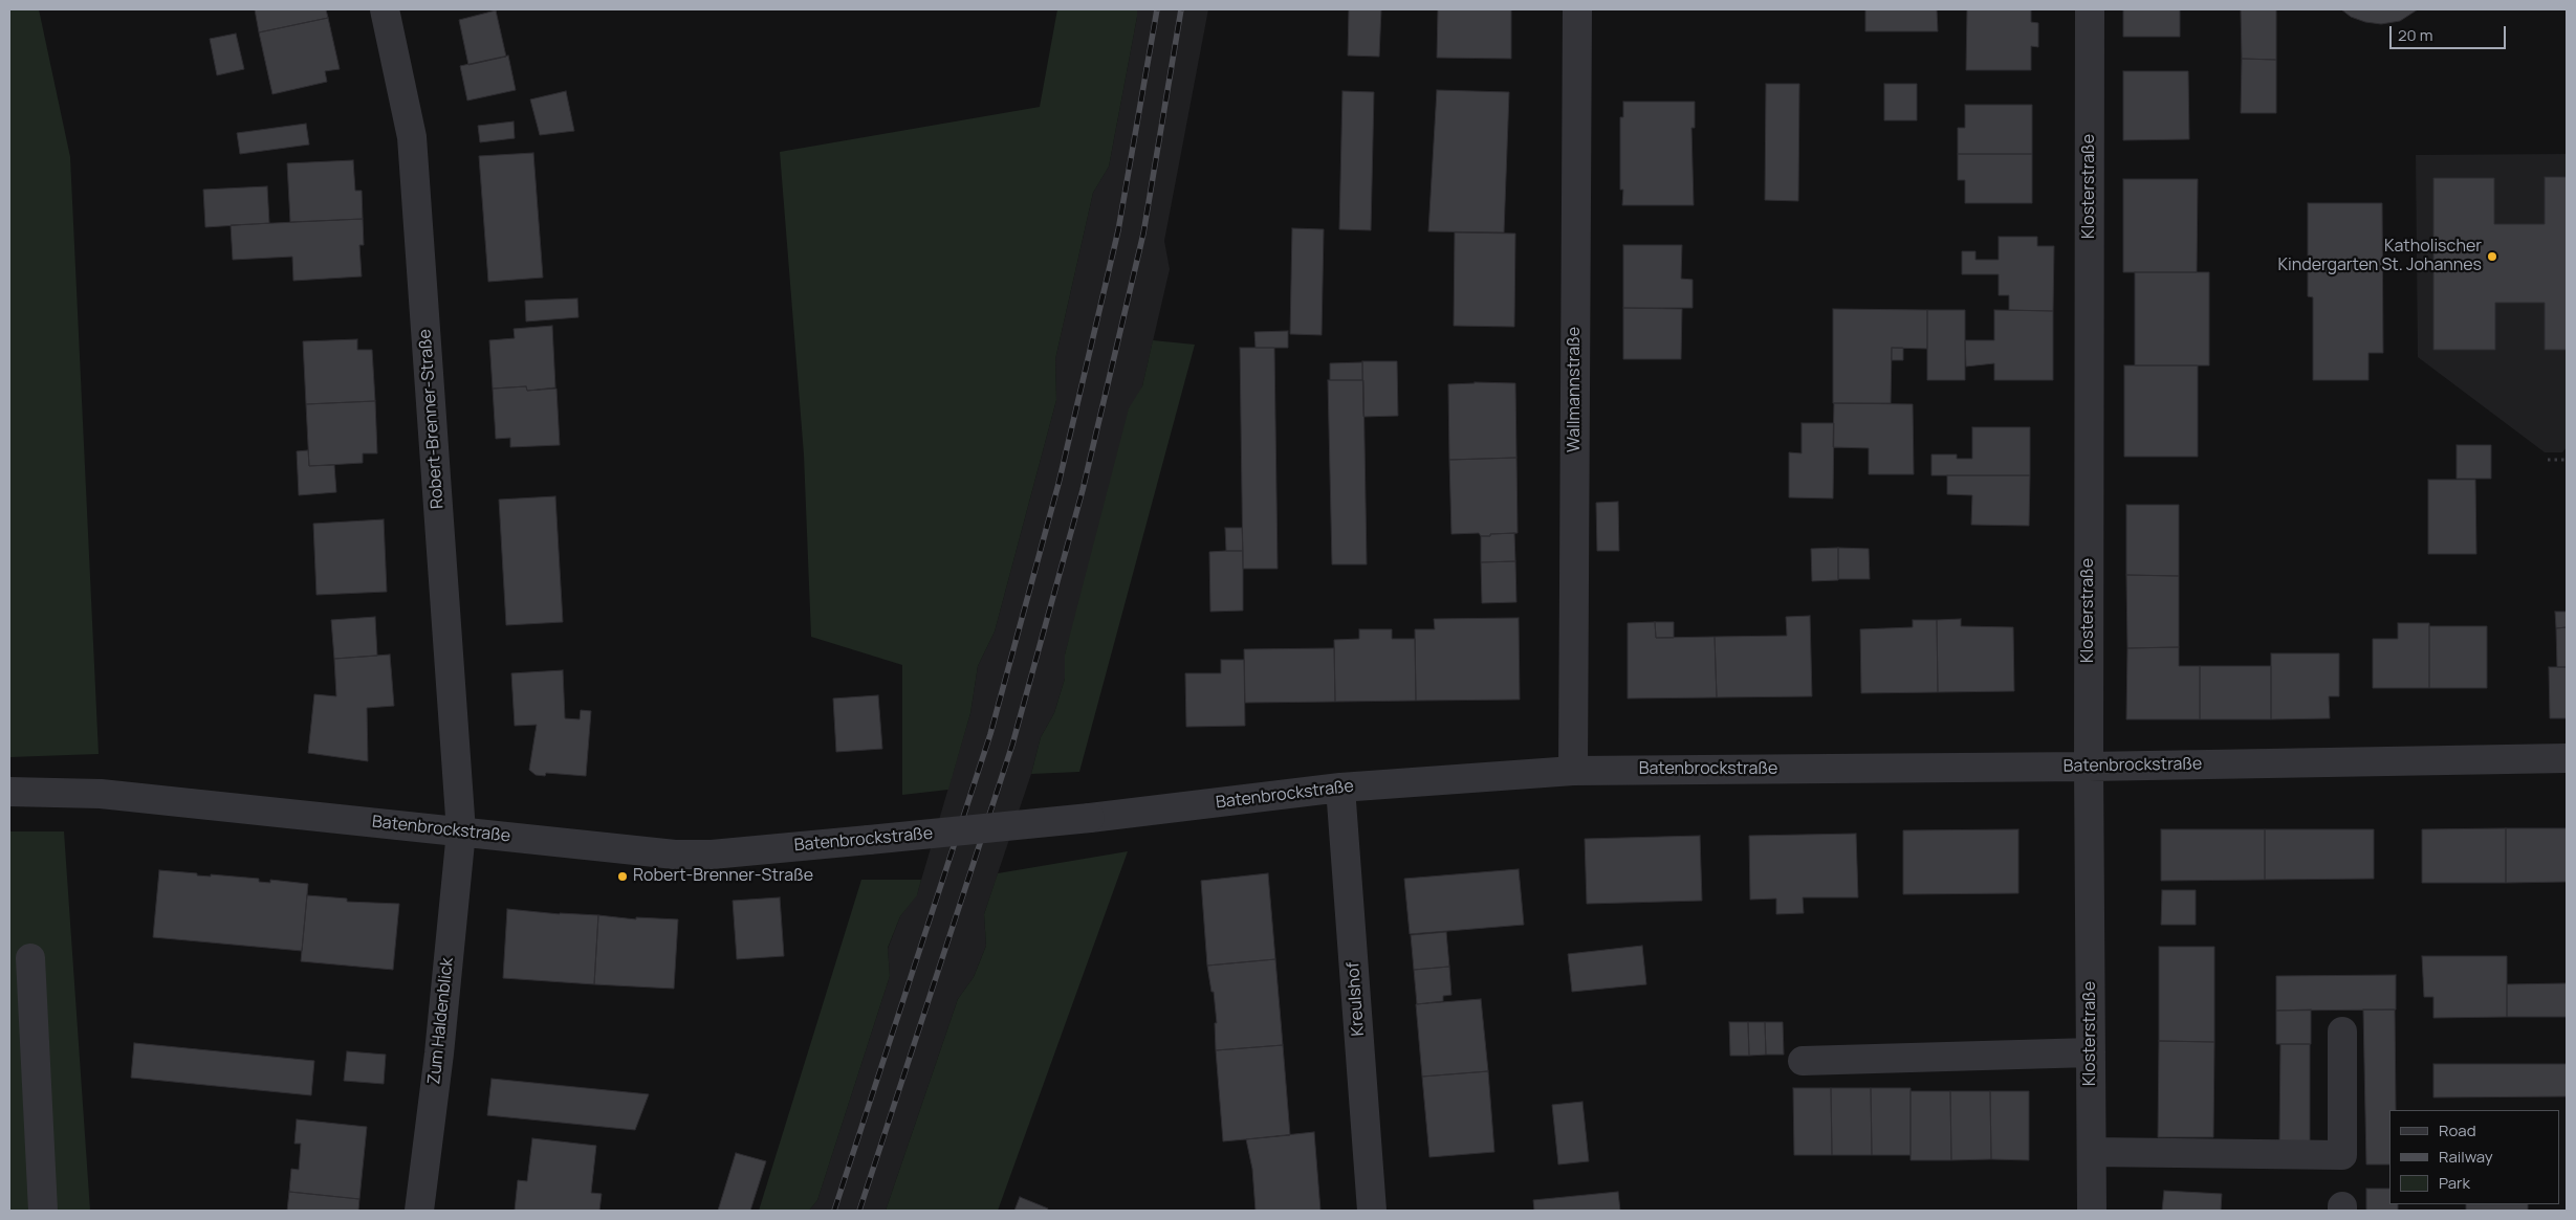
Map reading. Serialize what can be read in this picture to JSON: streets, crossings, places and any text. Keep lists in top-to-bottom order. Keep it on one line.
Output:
{"streets":{"street":["Klosterstraße","Wallmannstraße","Robert-Brenner-Straße","Batenbrockstraße","Kreulshof","Zum Haldenblick"]},"crossings":[["Klosterstraße","Batenbrockstraße"],["Wallmannstraße","Batenbrockstraße"],["Robert-Brenner-Straße","Batenbrockstraße"],["Robert-Brenner-Straße","Zum Haldenblick"],["Batenbrockstraße","Kreulshof"],["Batenbrockstraße","Zum Haldenblick"]],"places":["Katholischer Kindergarten St. Johannes","Robert-Brenner-Straße"],"legend":["Road","Railway","Park"],"scale_bar":"20 m"}
